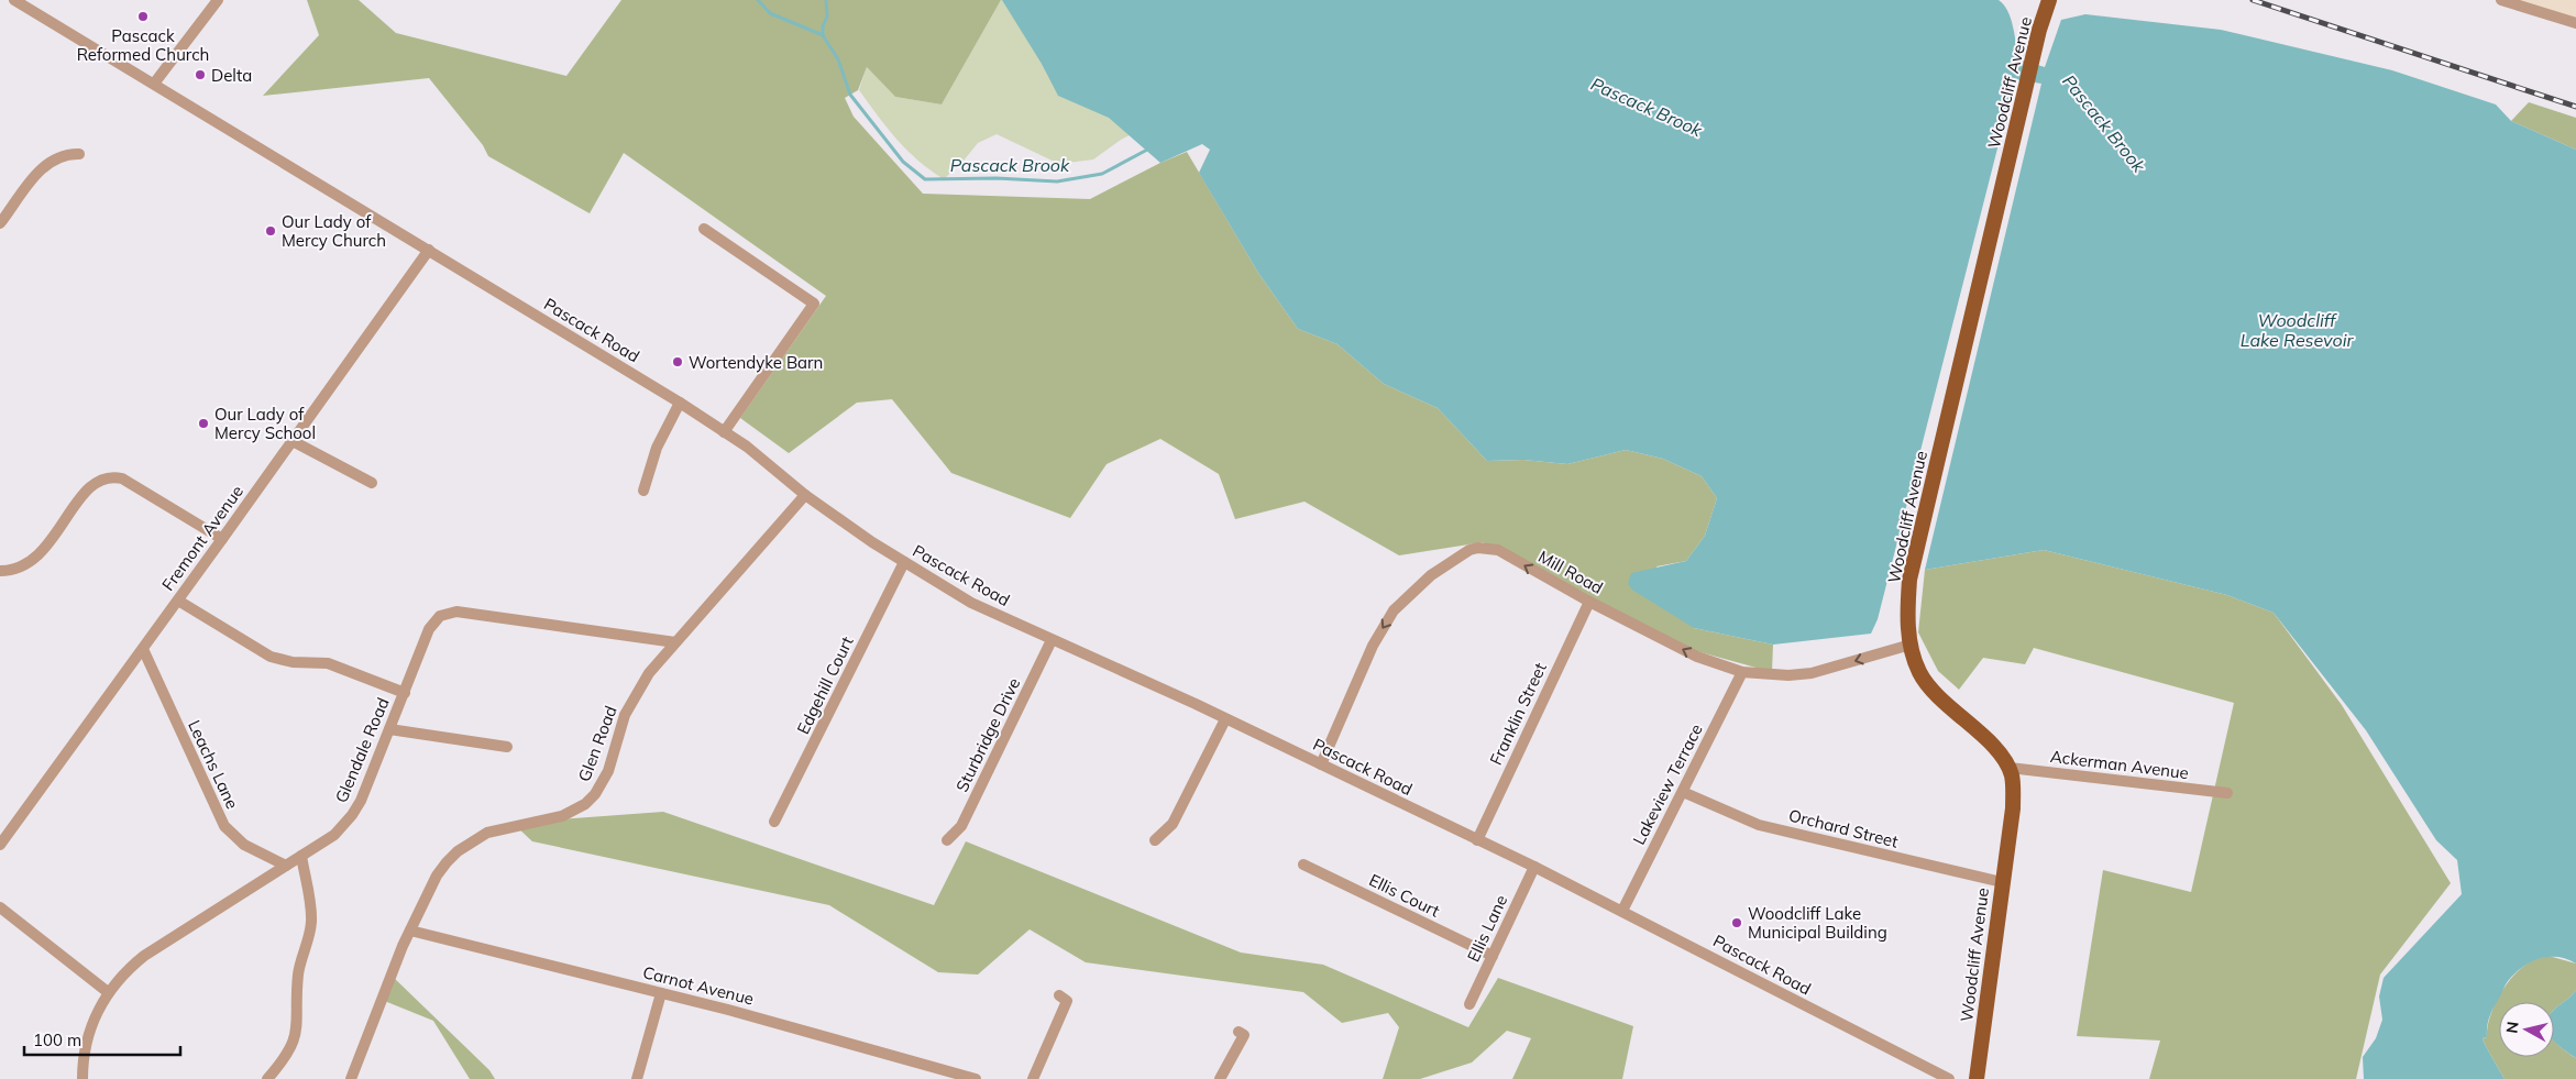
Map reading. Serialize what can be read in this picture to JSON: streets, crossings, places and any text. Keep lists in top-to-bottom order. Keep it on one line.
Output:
{"streets":{"main road":["Woodcliff Avenue"],"street":["Pascack Road","Fremont Avenue","Mill Road","Edgehill Court","Franklin Street","Sturbridge Drive","Glen Road","Glendale Road","Leachs Lane","Ackerman Avenue","Lakeview Terrace","Orchard Street","Ellis Court","Ellis Lane","Carnot Avenue"]},"crossings":[["Woodcliff Avenue","Mill Road"],["Woodcliff Avenue","Ackerman Avenue"],["Woodcliff Avenue","Orchard Street"],["Pascack Road","Fremont Avenue"],["Pascack Road","Mill Road"],["Pascack Road","Edgehill Court"],["Pascack Road","Franklin Street"],["Pascack Road","Sturbridge Drive"],["Pascack Road","Glen Road"],["Pascack Road","Lakeview Terrace"],["Pascack Road","Ellis Lane"],["Fremont Avenue","Leachs Lane"],["Mill Road","Franklin Street"],["Mill Road","Lakeview Terrace"],["Glen Road","Glendale Road"],["Glen Road","Carnot Avenue"],["Glendale Road","Leachs Lane"],["Lakeview Terrace","Orchard Street"],["Ellis Court","Ellis Lane"]],"one_way":["Mill Road"],"water":["Pascack Brook","Woodcliff Lake Resevoir"],"places":["Pascack Reformed Church","Delta","Our Lady of Mercy Church","Wortendyke Barn","Our Lady of Mercy School","Woodcliff Lake Municipal Building"],"scale_bar":"100 m","north":"left"}
